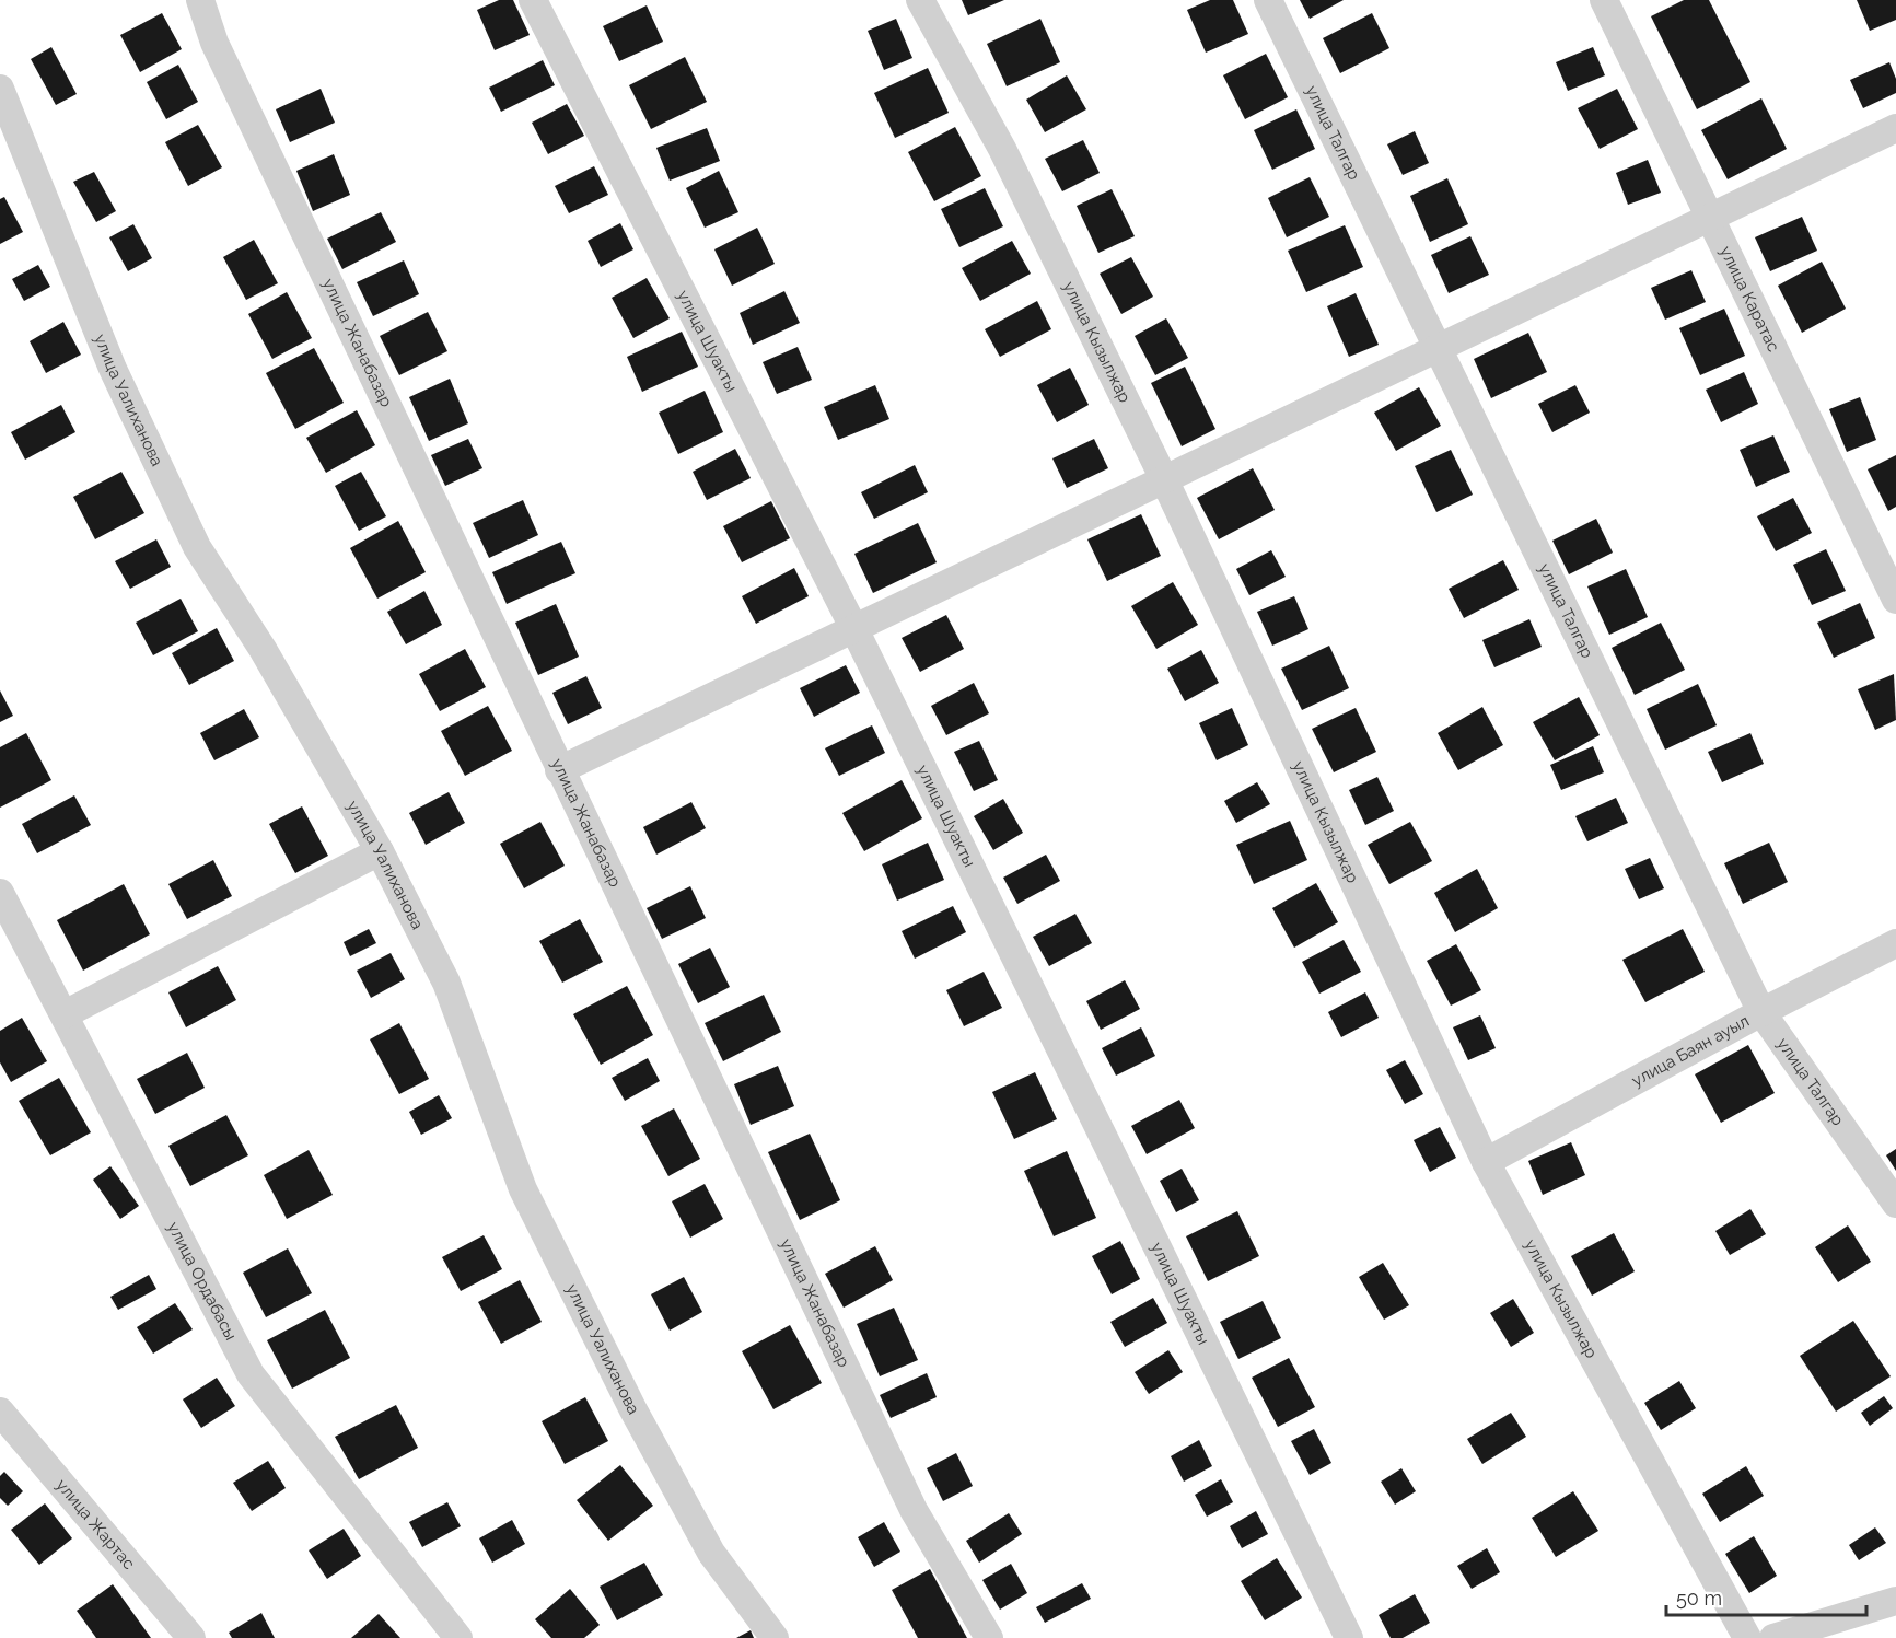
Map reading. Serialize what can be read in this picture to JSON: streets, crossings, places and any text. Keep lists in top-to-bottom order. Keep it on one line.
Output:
{"streets":{"street":["улица Талгар","улица Каратас","улица Шуакты","улица Кызылжар","улица Жанабазар","улица Уалиханова","улица Баян ауыл","улица Ордабасы","улица Жартас"]},"crossings":[["улица Талгар","улица Баян ауыл"],["улица Кызылжар","улица Баян ауыл"]],"scale_bar":"50 m"}
